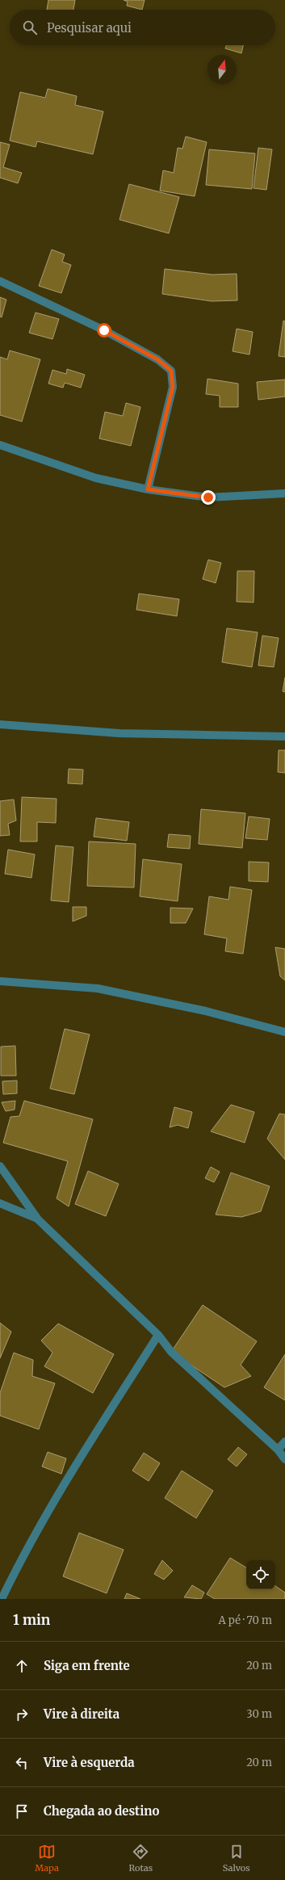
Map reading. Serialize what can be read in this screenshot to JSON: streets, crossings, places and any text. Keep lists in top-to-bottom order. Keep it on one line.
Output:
{"north":"top","page":{"search":"Pesquisar aqui","heading":["1 min","A pé · 70 m"],"list":[["Siga em frente","20 m"],["Vire à direita","30 m"],["Vire à esquerda","20 m"],"Chegada ao destino"],"nav":["Mapa","Rotas","Salvos"]}}
